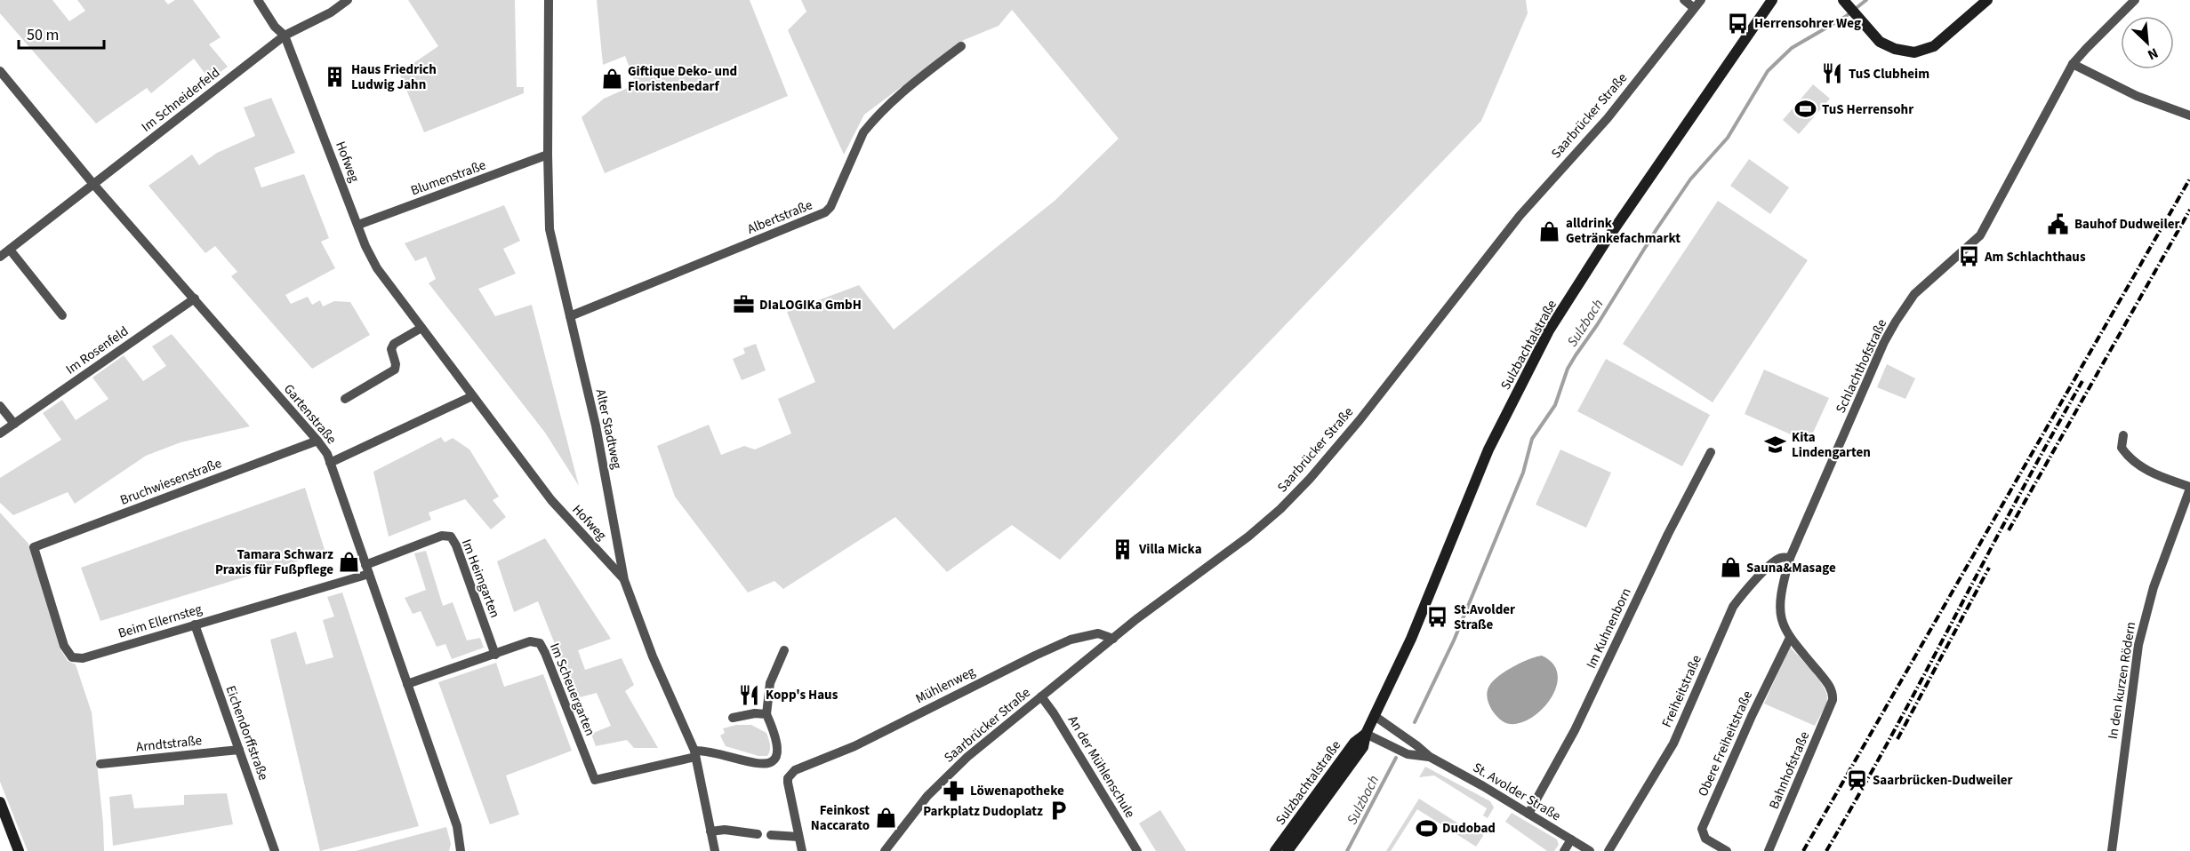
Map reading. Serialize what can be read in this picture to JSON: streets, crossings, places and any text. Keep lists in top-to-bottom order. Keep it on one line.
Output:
{"streets":{"main road":["Sulzbachtalstraße"],"street":["Im Schneiderfeld","Saarbrücker Straße","Hofweg","Blumenstraße","Albertstraße","Im Rosenfeld","Schlachthofstraße","Gartenstraße","Alter Stadtweg","Bruchwiesenstraße","Im Heimgarten","Beim Ellernsteg","Im Kuhnenborn","In den kurzen Rödern","Mühlenweg","Im Scheuergarten","Freiheitstraße","Eichendorffstraße","Arndtstraße","Obere Freiheitstraße","An der Mühlenschule","Bahnhofstraße","St. Avolder Straße"]},"crossings":[["Im Schneiderfeld","Hofweg"],["Im Schneiderfeld","Gartenstraße"],["Saarbrücker Straße","Mühlenweg"],["Saarbrücker Straße","An der Mühlenschule"],["Hofweg","Blumenstraße"],["Hofweg","Alter Stadtweg"],["Blumenstraße","Alter Stadtweg"],["Albertstraße","Alter Stadtweg"],["Sulzbachtalstraße","St. Avolder Straße"],["Im Rosenfeld","Gartenstraße"],["Schlachthofstraße","Freiheitstraße"],["Schlachthofstraße","Obere Freiheitstraße"],["Schlachthofstraße","Bahnhofstraße"],["Gartenstraße","Bruchwiesenstraße"],["Gartenstraße","Im Heimgarten"],["Gartenstraße","Beim Ellernsteg"],["Gartenstraße","Im Scheuergarten"],["Alter Stadtweg","Im Scheuergarten"],["Bruchwiesenstraße","Beim Ellernsteg"],["Im Heimgarten","Beim Ellernsteg"],["Im Heimgarten","Im Scheuergarten"],["Beim Ellernsteg","Eichendorffstraße"],["Im Kuhnenborn","St. Avolder Straße"],["Eichendorffstraße","Arndtstraße"]],"water":["Sulzbach"],"places":{"bus stop":["Herrensohrer Weg","Am Schlachthaus","St.Avolder Straße"],"restaurant":["TuS Clubheim","Kopp's Haus"],"building":["Haus Friedrich Ludwig Jahn","Villa Micka"],"shop":["Giftique Deko- und Floristenbedarf","alldrink Getränkefachmarkt","Tamara Schwarz Praxis für Fußpflege","Sauna&Masage","Feinkost Naccarato"],"sports":["TuS Herrensohr","Dudobad"],"public building":["Bauhof Dudweiler"],"office":["DIaLOGIKa GmbH"],"school or university":["Kita Lindengarten"],"station":["Saarbrücken-Dudweiler"],"pharmacy":["Löwenapotheke"],"parking":["Parkplatz Dudoplatz"]},"scale_bar":"50 m","north":"bottom right"}
